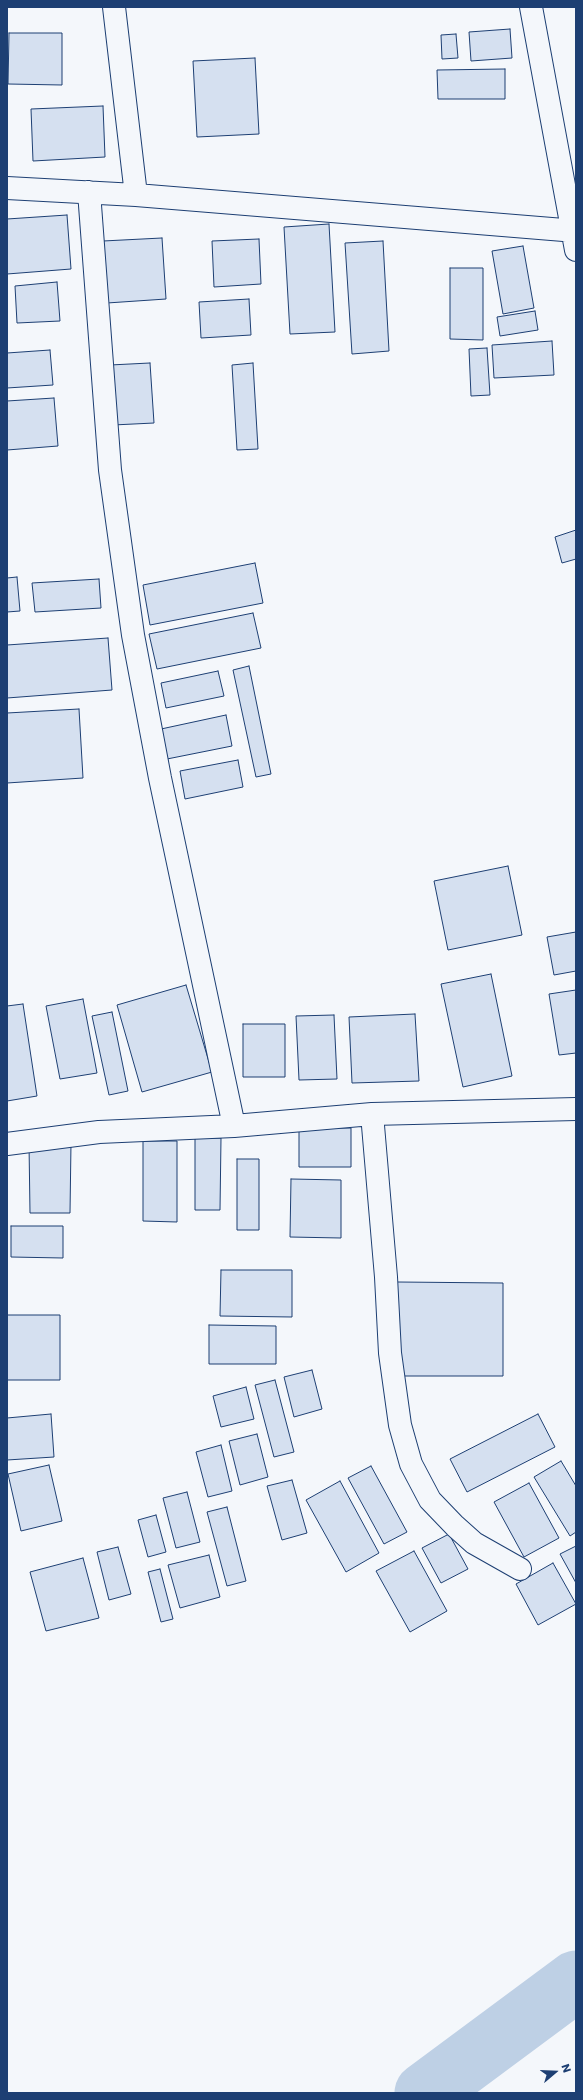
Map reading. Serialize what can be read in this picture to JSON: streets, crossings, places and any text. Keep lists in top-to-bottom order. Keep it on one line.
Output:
{"north":"right"}
